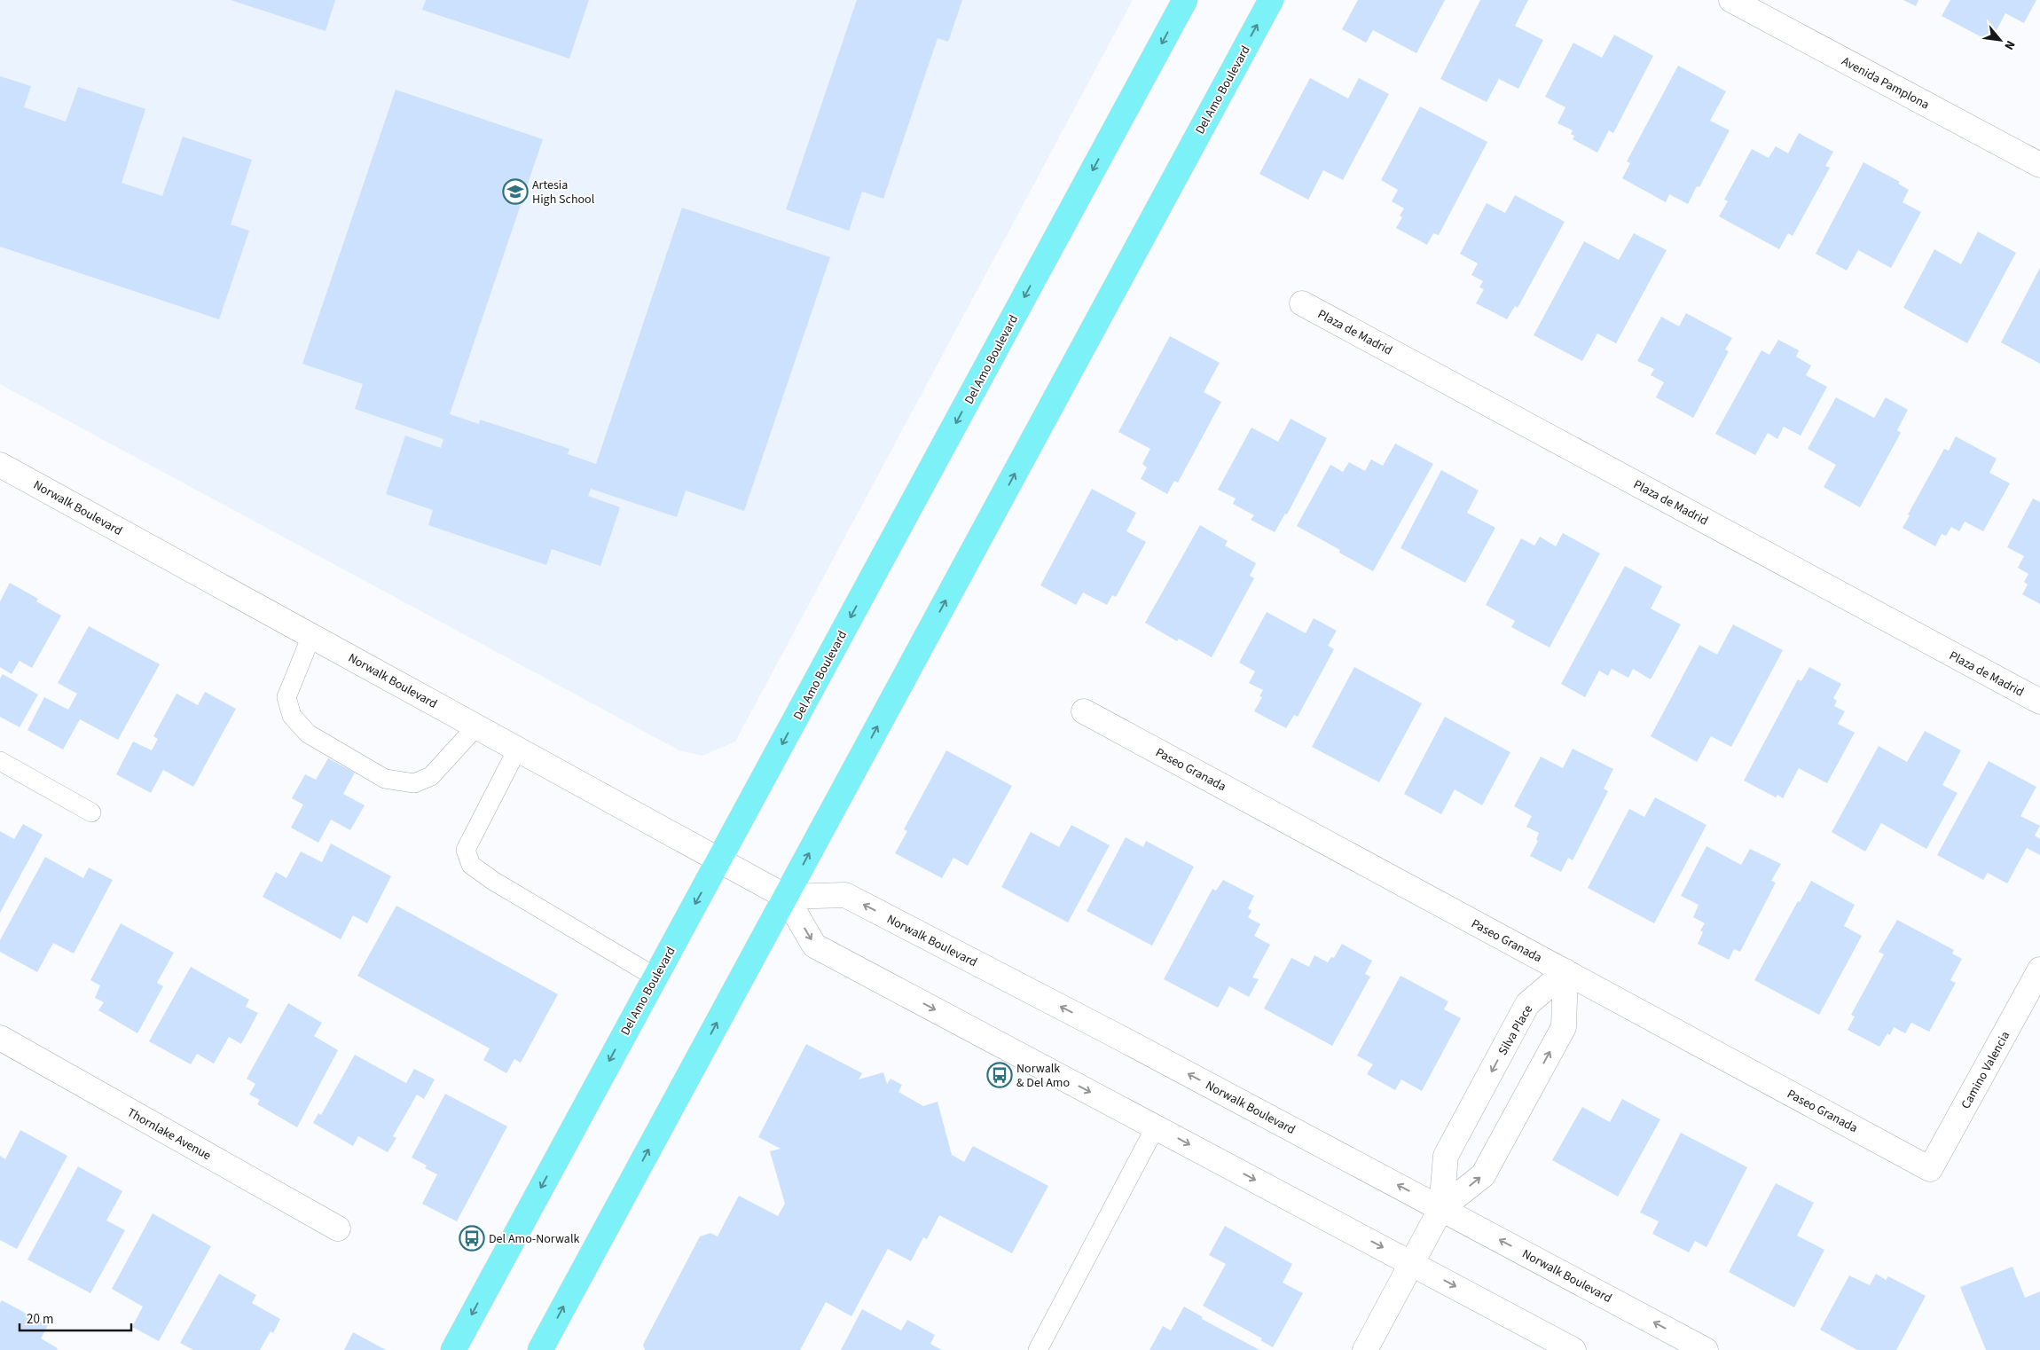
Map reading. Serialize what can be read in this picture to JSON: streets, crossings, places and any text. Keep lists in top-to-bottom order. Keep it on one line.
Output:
{"streets":{"main road":["Del Amo Boulevard"],"street":["Avenida Pamplona","Plaza de Madrid","Norwalk Boulevard","Paseo Granada","Silva Place","Camino Valencia","Thornlake Avenue"]},"crossings":[["Del Amo Boulevard","Norwalk Boulevard"],["Norwalk Boulevard","Silva Place"],["Paseo Granada","Silva Place"],["Paseo Granada","Camino Valencia"]],"places":{"school or university":["Artesia High School"],"bus stop":["Norwalk & Del Amo","Del Amo-Norwalk"]},"scale_bar":"20 m","north":"bottom right"}
